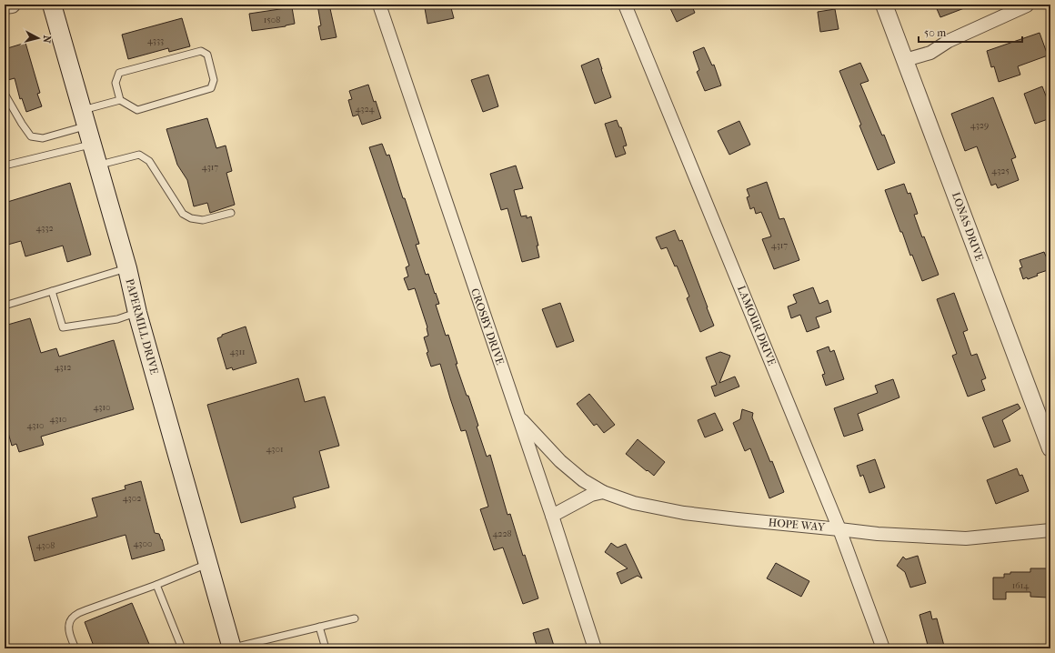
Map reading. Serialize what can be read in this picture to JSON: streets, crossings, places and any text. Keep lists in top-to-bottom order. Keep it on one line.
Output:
{"streets":{"main road":["PAPERMILL DRIVE"],"street":["LONAS DRIVE","LAMOUR DRIVE","CROSBY DRIVE","HOPE WAY"]},"crossings":[["LAMOUR DRIVE","HOPE WAY"],["CROSBY DRIVE","HOPE WAY"]],"house_numbers":["1508","4333","4324","4329","4317","4325","4332","4317","4311","4312","4310","4310","4310","4301","4302","4228","4300","4308","1614"],"scale_bar":"50 m","north":"right"}
